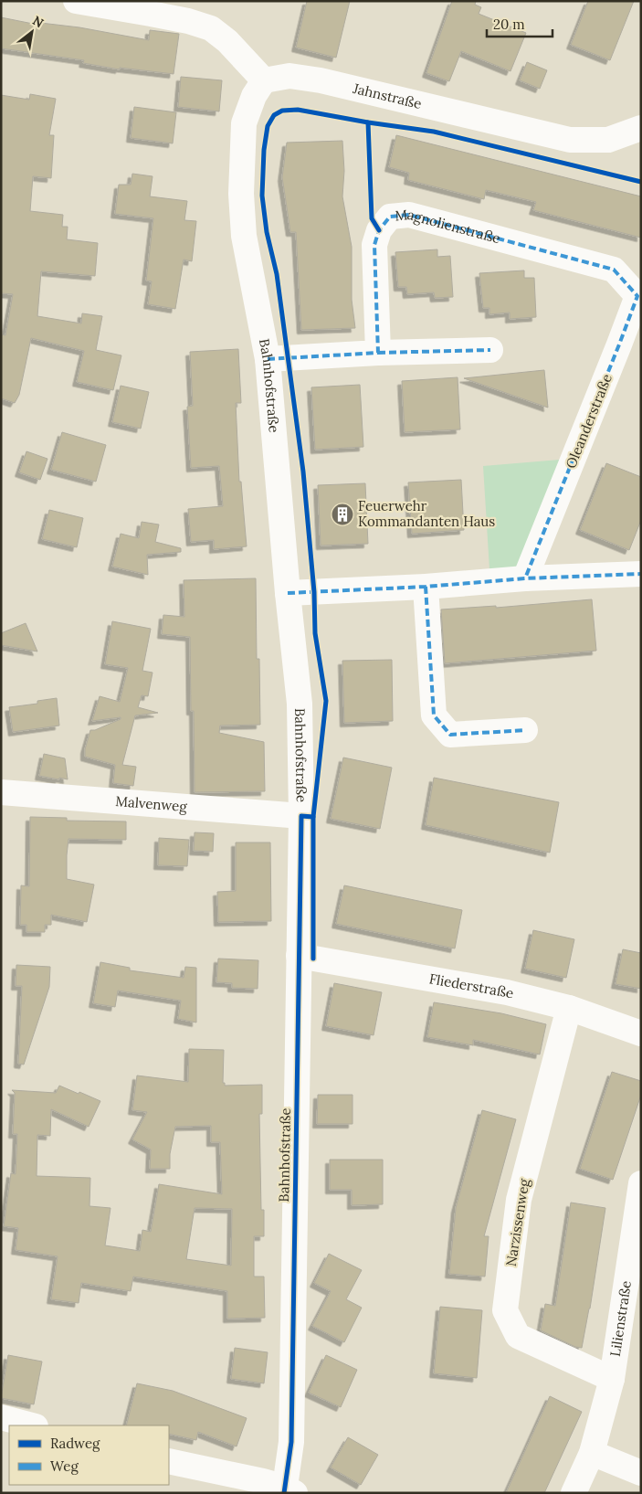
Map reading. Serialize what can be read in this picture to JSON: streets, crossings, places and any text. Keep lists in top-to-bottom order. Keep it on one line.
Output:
{"streets":{"street":["Jahnstraße","Magnolienstraße","Bahnhofstraße","Oleanderstraße","Malvenweg","Fliederstraße","Narzissenweg","Lilienstraße"]},"crossings":[["Jahnstraße","Bahnhofstraße"],["Magnolienstraße","Oleanderstraße"],["Bahnhofstraße","Malvenweg"],["Bahnhofstraße","Fliederstraße"],["Fliederstraße","Narzissenweg"],["Narzissenweg","Lilienstraße"]],"places":{"building":["Feuerwehr Kommandanten Haus"]},"legend":["Radweg","Weg"],"scale_bar":"20 m","north":"top right"}
